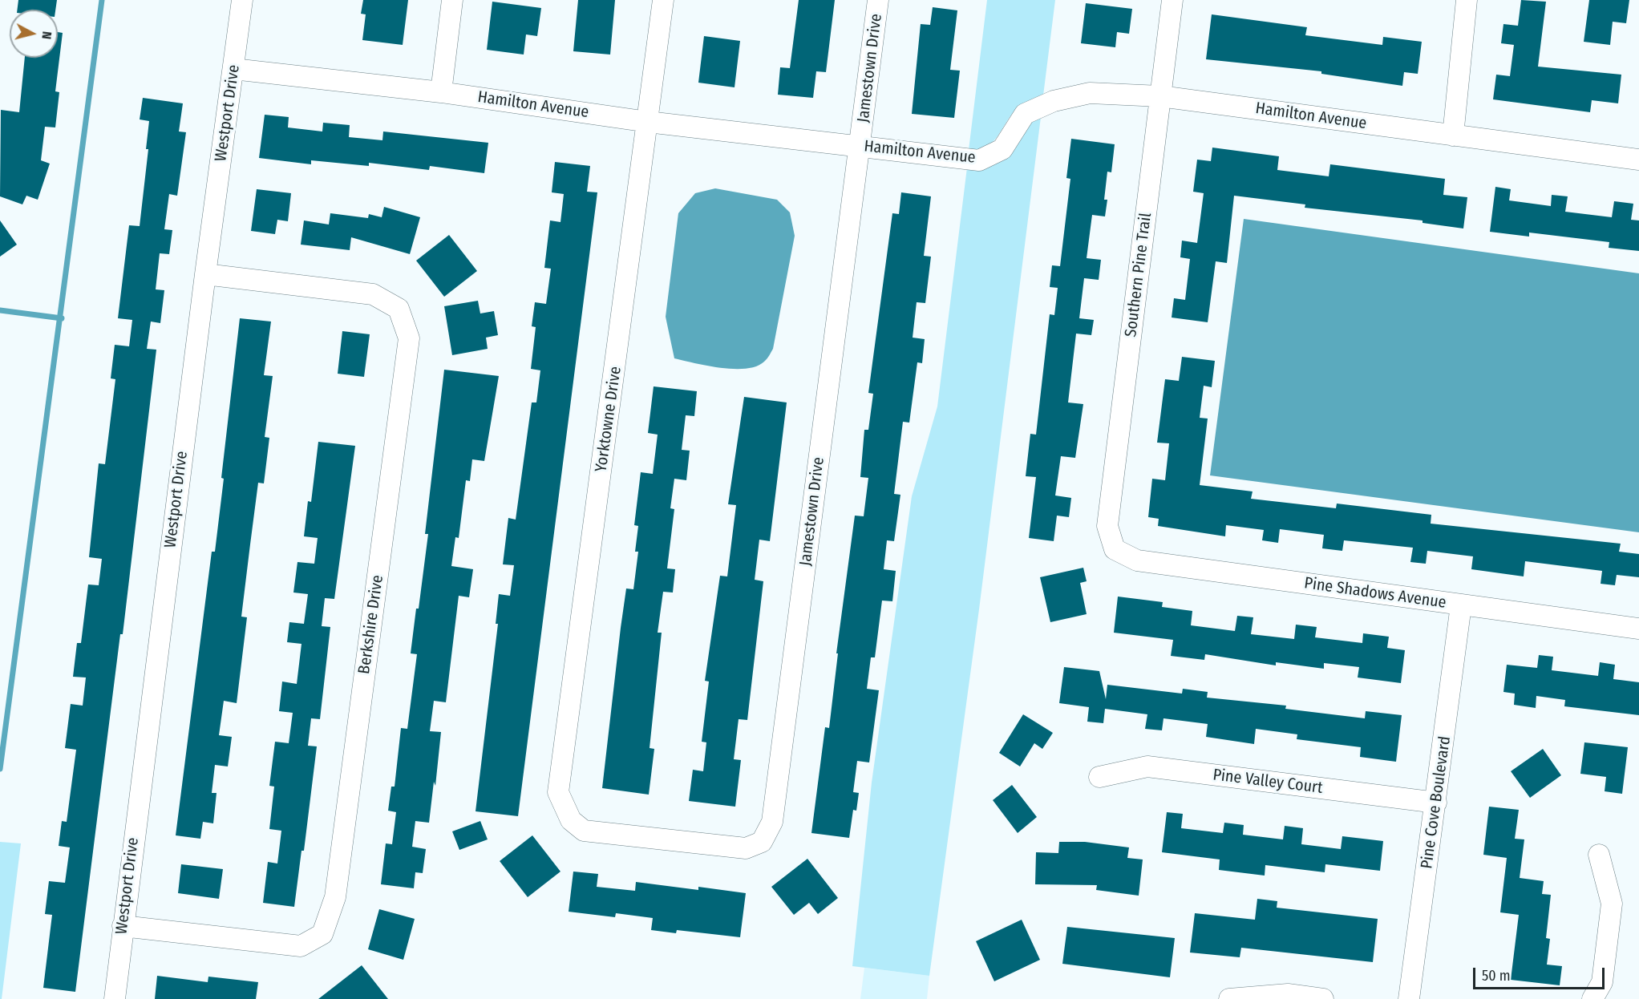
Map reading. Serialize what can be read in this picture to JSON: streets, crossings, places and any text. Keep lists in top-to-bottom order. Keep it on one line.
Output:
{"streets":{"street":["Jamestown Drive","Hamilton Avenue","Westport Drive","Southern Pine Trail","Yorktowne Drive","Pine Shadows Avenue","Berkshire Drive","Pine Valley Court","Pine Cove Boulevard"]},"crossings":[["Jamestown Drive","Hamilton Avenue"],["Jamestown Drive","Yorktowne Drive"],["Hamilton Avenue","Westport Drive"],["Hamilton Avenue","Southern Pine Trail"],["Hamilton Avenue","Yorktowne Drive"],["Westport Drive","Berkshire Drive"],["Southern Pine Trail","Pine Shadows Avenue"],["Pine Shadows Avenue","Pine Cove Boulevard"],["Pine Valley Court","Pine Cove Boulevard"]],"scale_bar":"50 m","north":"right"}
